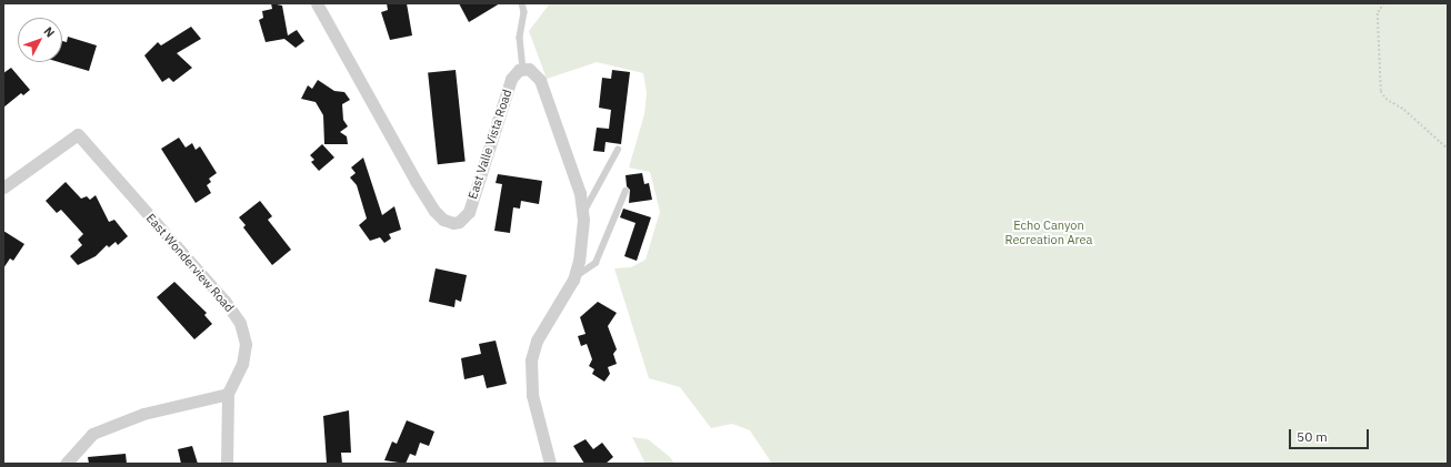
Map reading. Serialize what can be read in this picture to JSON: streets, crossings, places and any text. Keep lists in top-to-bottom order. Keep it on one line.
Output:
{"streets":{"street":["East Valle Vista Road","East Wonderview Road"]},"parks":["Echo Canyon Recreation Area"],"scale_bar":"50 m","north":"top right"}
